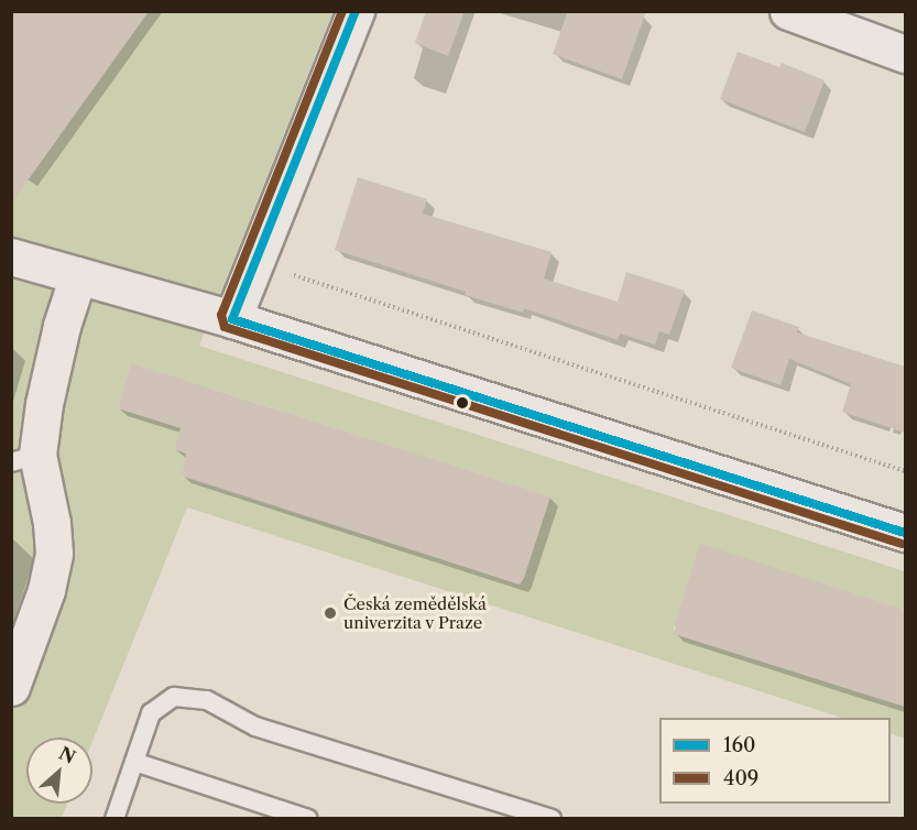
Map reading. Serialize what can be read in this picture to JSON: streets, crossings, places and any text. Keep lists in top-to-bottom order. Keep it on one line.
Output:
{"places":["Česká zemědělská univerzita v Praze"],"lines":["transit line 160","transit line 409"],"legend":["160","409"],"north":"top right"}
